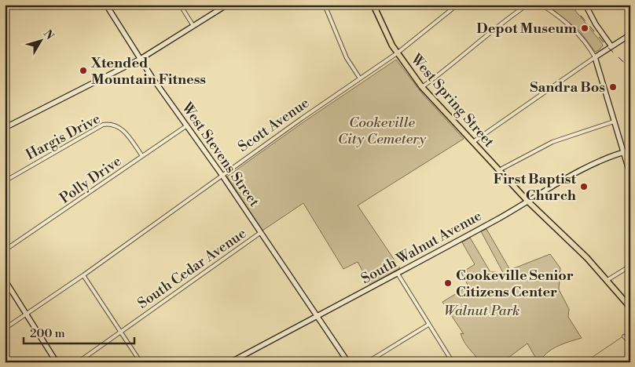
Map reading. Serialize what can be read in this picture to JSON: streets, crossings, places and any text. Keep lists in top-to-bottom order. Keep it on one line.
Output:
{"streets":{"main road":["West Spring Street"],"street":["Scott Avenue","Hargis Drive","West Stevens Street","Polly Drive","South Walnut Avenue","South Cedar Avenue"]},"crossings":[["West Spring Street","Scott Avenue"],["West Spring Street","South Walnut Avenue"],["Scott Avenue","West Stevens Street"],["Hargis Drive","Polly Drive"],["West Stevens Street","Polly Drive"],["West Stevens Street","South Walnut Avenue"],["West Stevens Street","South Cedar Avenue"]],"parks":["Cookeville City Cemetery","Walnut Park"],"places":["Depot Museum","Xtended Mountain Fitness","Sandra Bos","First Baptist Church","Cookeville Senior Citizens Center"],"scale_bar":"200 m","north":"top right"}
